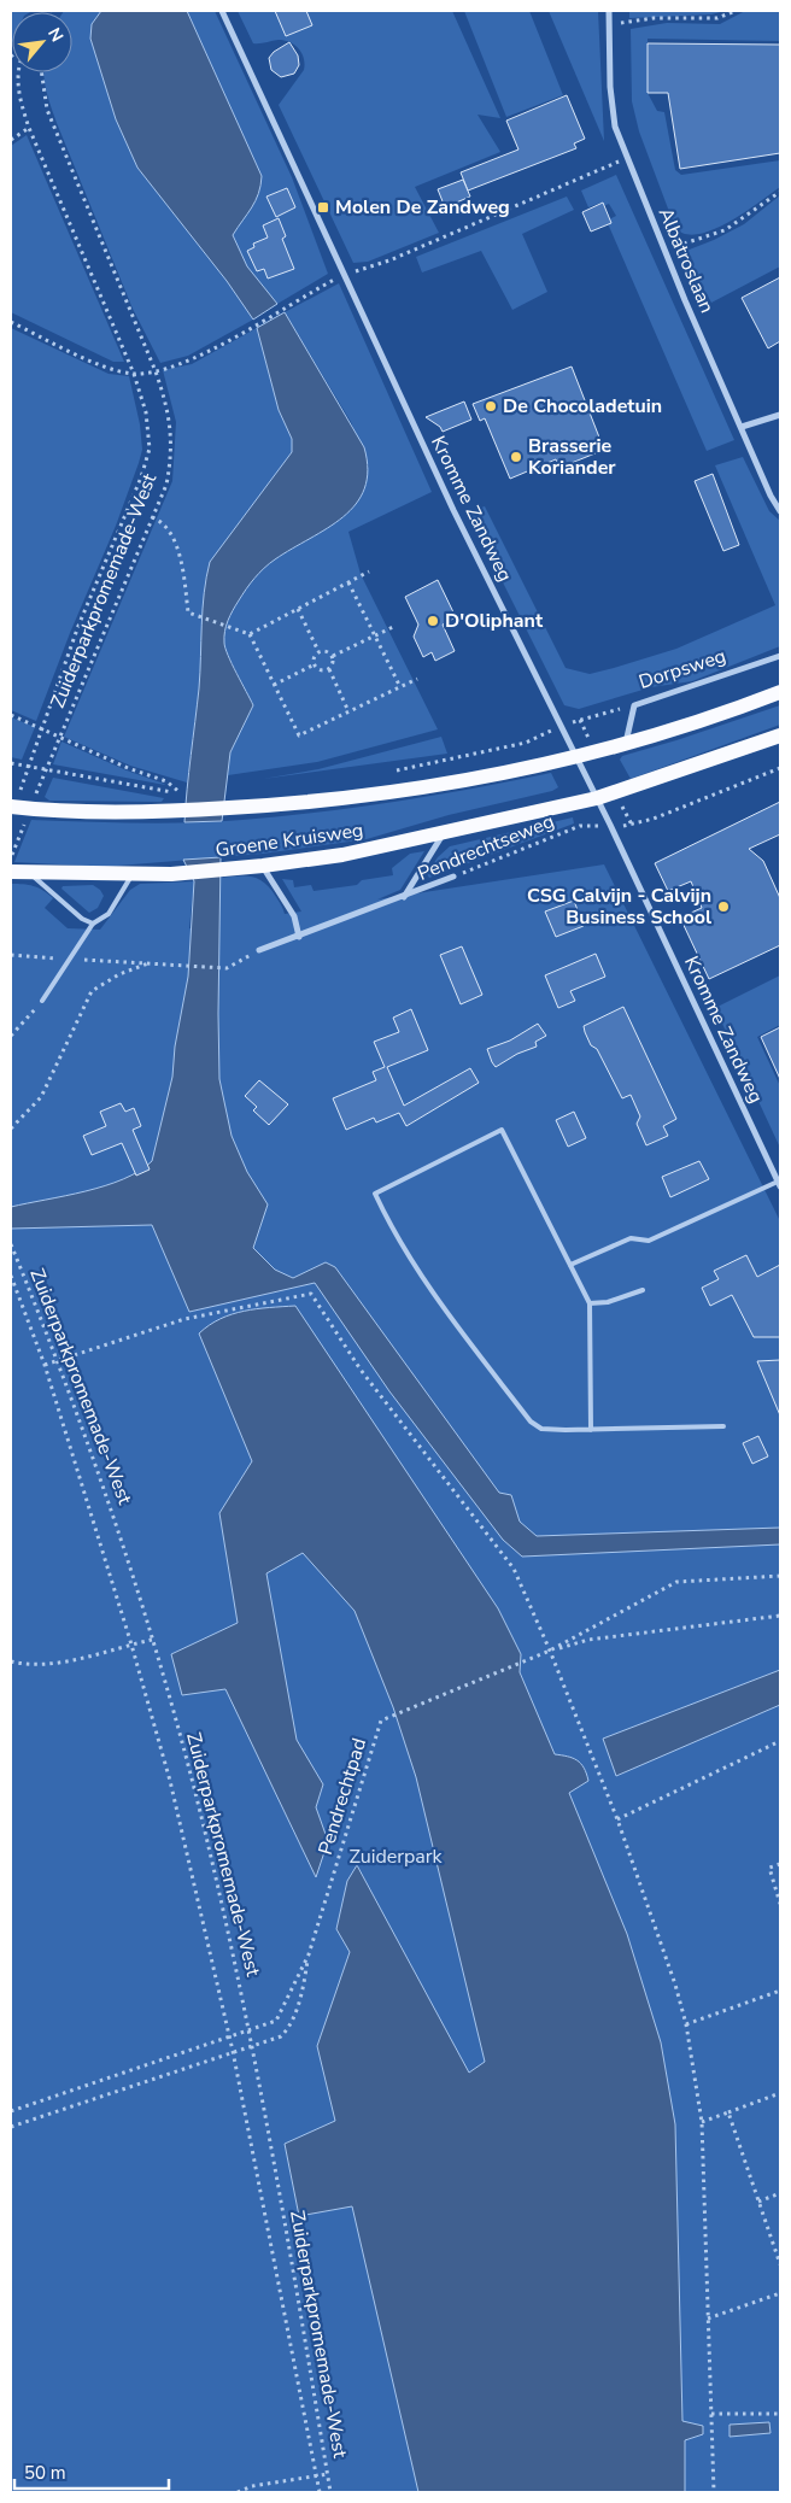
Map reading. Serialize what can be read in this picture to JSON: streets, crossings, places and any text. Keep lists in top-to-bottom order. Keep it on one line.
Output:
{"streets":{"main road":["Groene Kruisweg"],"street":["Albatroslaan","Kromme Zandweg","Dorpsweg","Pendrechtseweg"],"path":["Zuiderparkpromemade-West","Pendrechtpad"]},"crossings":[["Kromme Zandweg","Groene Kruisweg"],["Zuiderparkpromemade-West","Groene Kruisweg"],["Zuiderparkpromemade-West","Pendrechtpad"],["Groene Kruisweg","Pendrechtseweg"]],"parks":["Zuiderpark"],"places":{"transit":["Molen De Zandweg"],"other":["De Chocoladetuin","Brasserie Koriander","D'Oliphant","CSG Calvijn - Calvijn Business School"]},"scale_bar":"50 m","north":"top right"}
